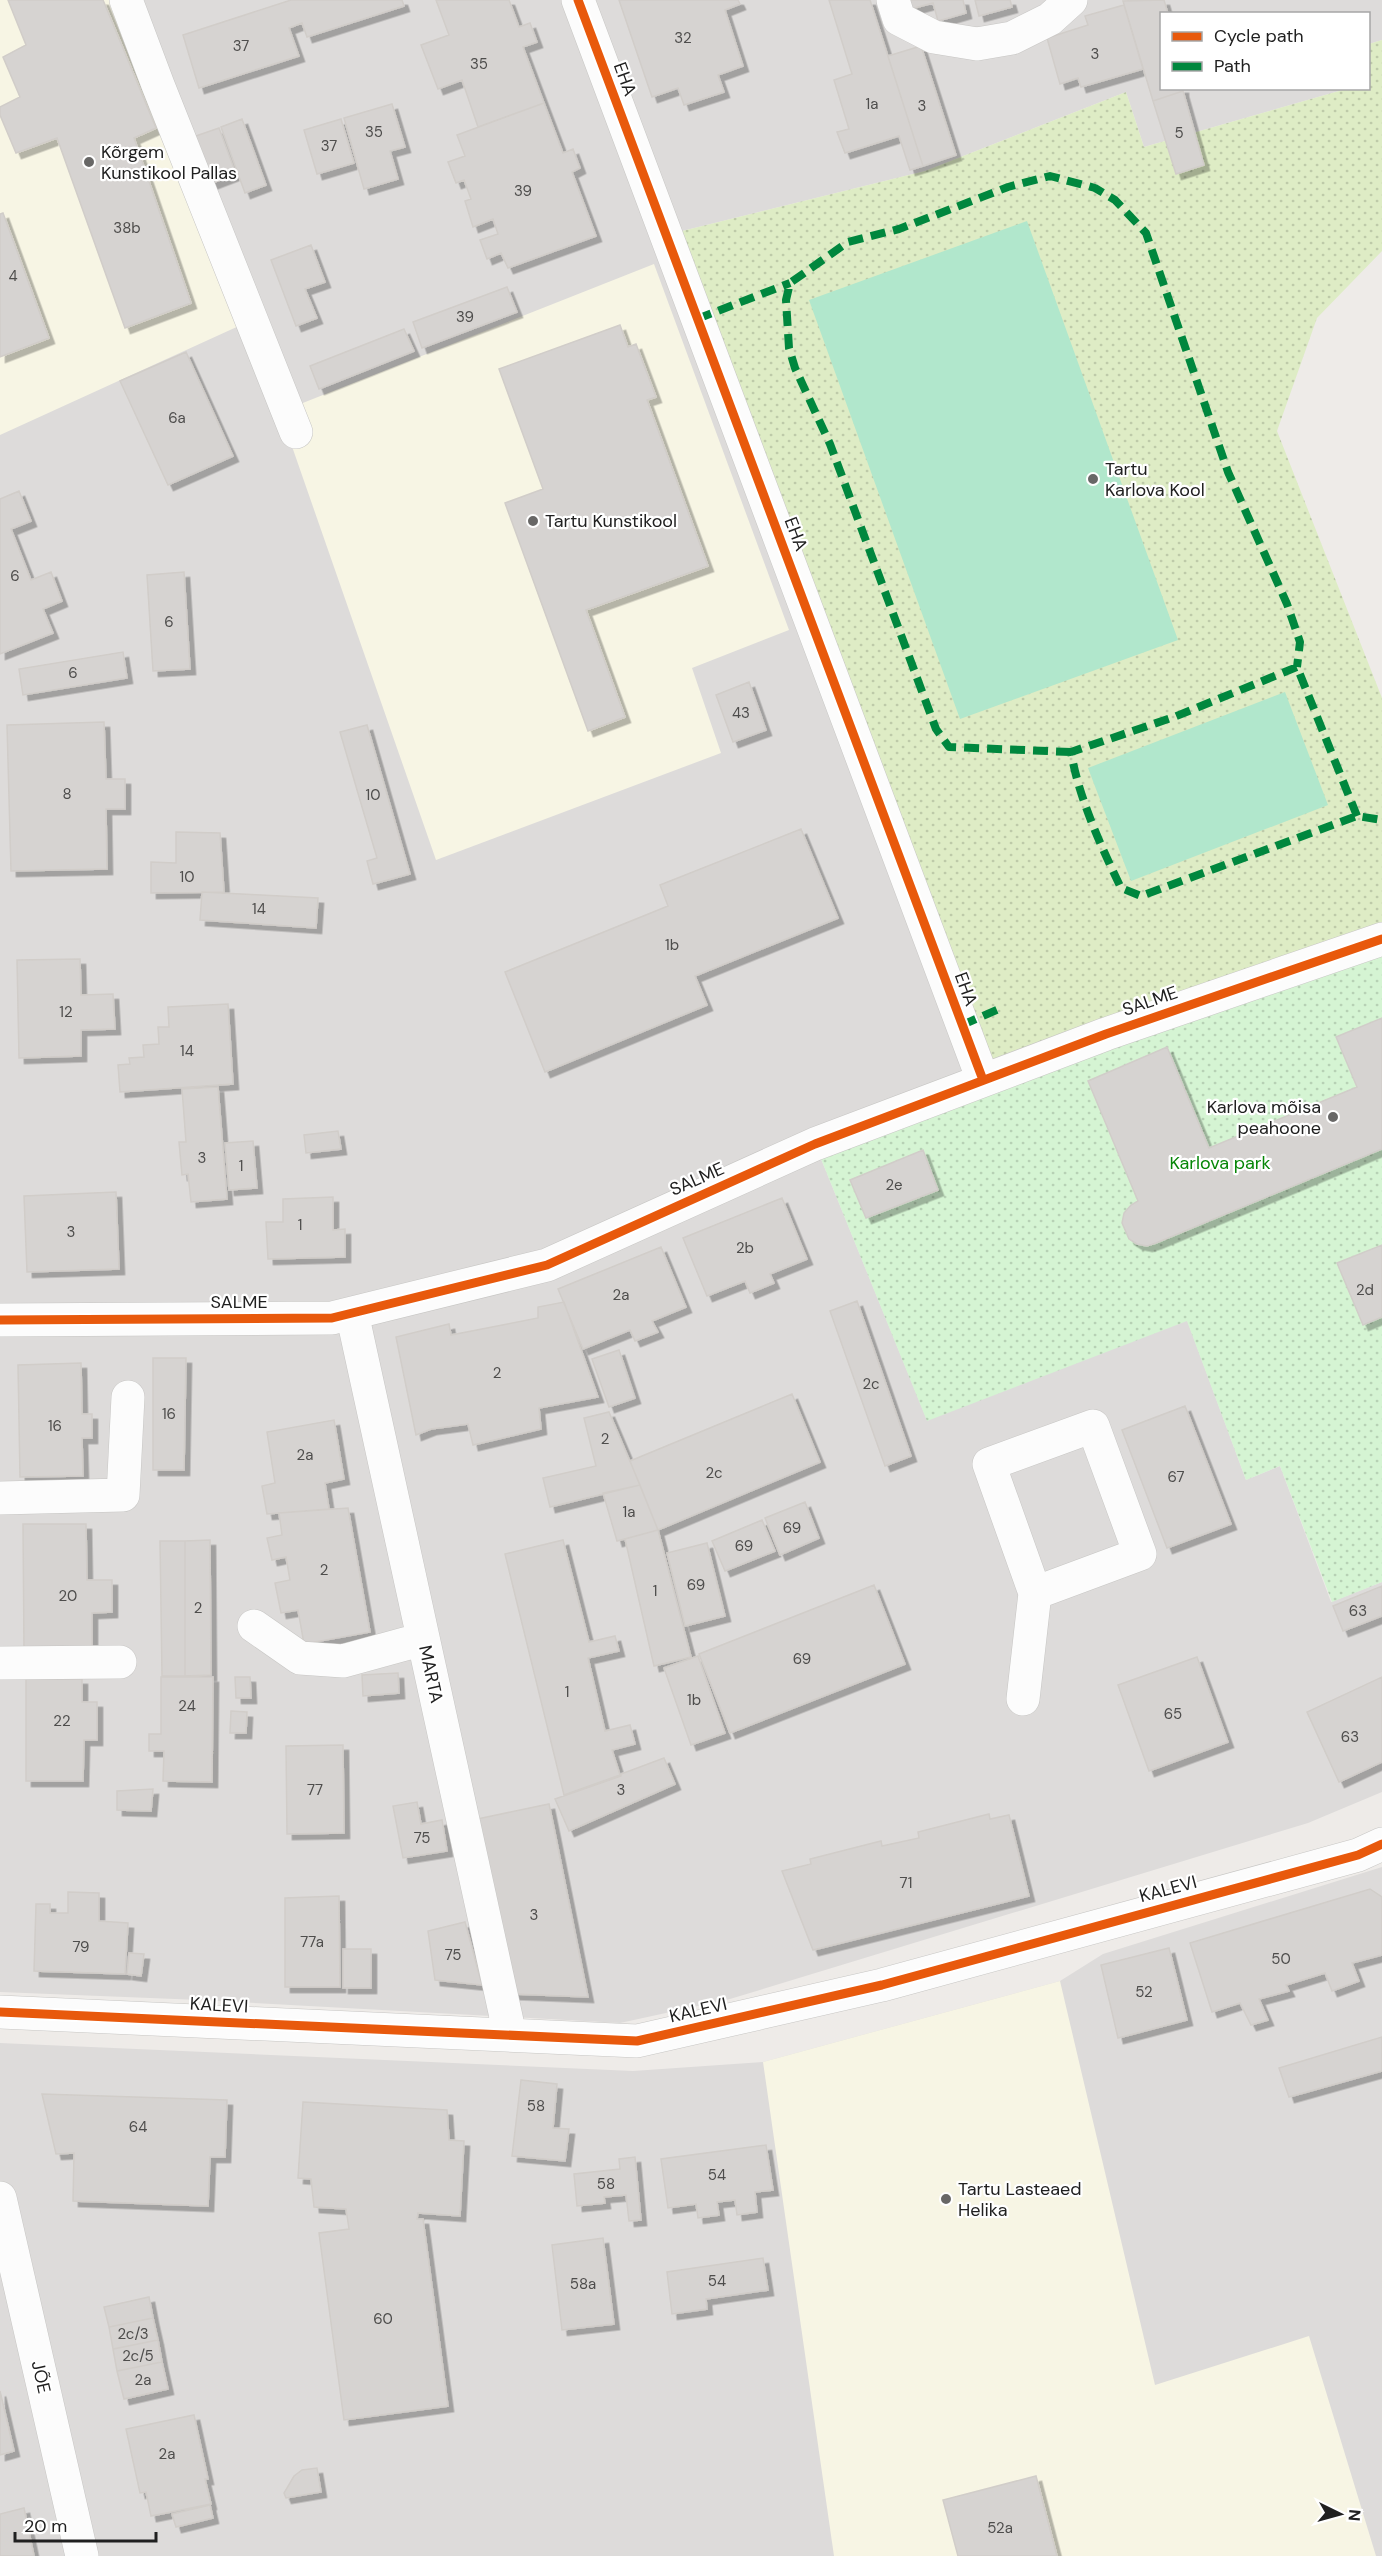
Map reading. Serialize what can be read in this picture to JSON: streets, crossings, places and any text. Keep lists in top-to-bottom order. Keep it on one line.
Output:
{"streets":{"street":["EHA","SALME","MARTA","KALEVI","JÕE"]},"crossings":[["EHA","SALME"],["SALME","MARTA"],["MARTA","KALEVI"]],"parks":["Karlova park"],"places":["Kõrgem Kunstikool Pallas","Tartu Karlova Kool","Tartu Kunstikool","Karlova mõisa peahoone","Tartu Lasteaed Helika"],"house_numbers":["32","37","3","35","1a","3","35","5","37","39","38b","4","39","6a","6","6","6","43","8","10","10","14","1b","12","14","3","1","2e","1","3","2b","2d","2a","2","2c","16","16","2","2a","2c","67","1a","69","69","2","69","1","20","2","63","69","1","1b","24","65","22","63","77","3","75","71","3","77a","79","75","50","52","58","64","54","58","54","58a","60","2c/3","2c/5","2a","2a","52a"],"legend":["Cycle path","Path"],"scale_bar":"20 m","north":"right"}
